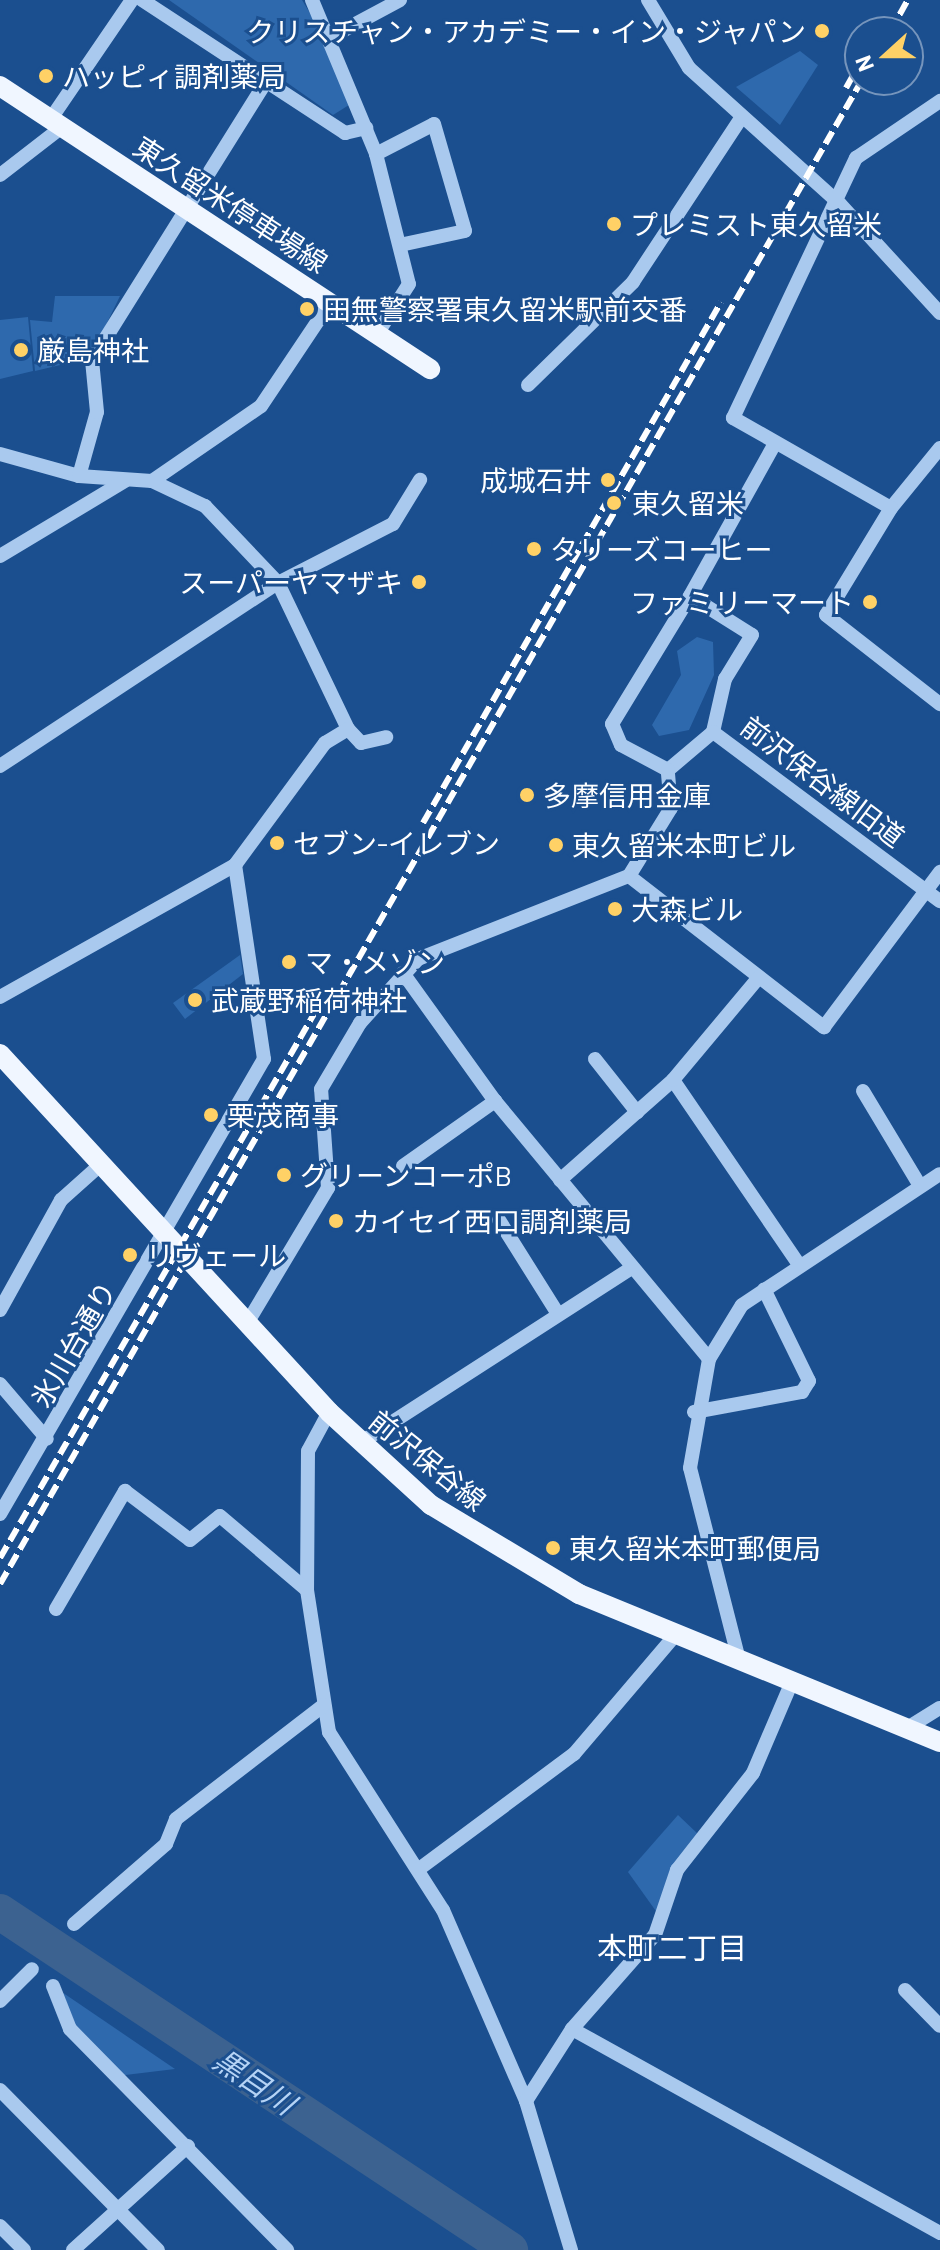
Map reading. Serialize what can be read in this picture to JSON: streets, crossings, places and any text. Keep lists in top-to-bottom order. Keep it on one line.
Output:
{"streets":{"main road":["東久留米停車場線","前沢保谷線"],"street":["前沢保谷線旧道","氷川台通り"]},"crossings":[["氷川台通り","前沢保谷線"]],"districts":["本町二丁目"],"water":["黒目川"],"places":["クリスチャン・アカデミー・イン・ジャパン","ハッピィ調剤薬局","プレミスト東久留米","田無警察署東久留米駅前交番","厳島神社","成城石井","東久留米","タリーズコーヒー","スーパーヤマザキ","ファミリーマート","多摩信用金庫","セブン-イレブン","東久留米本町ビル","大森ビル","マ・メゾン","武蔵野稲荷神社","栗茂商事","グリーンコーポB","カイセイ西口調剤薬局","リヴェール","東久留米本町郵便局"],"north":"left"}
